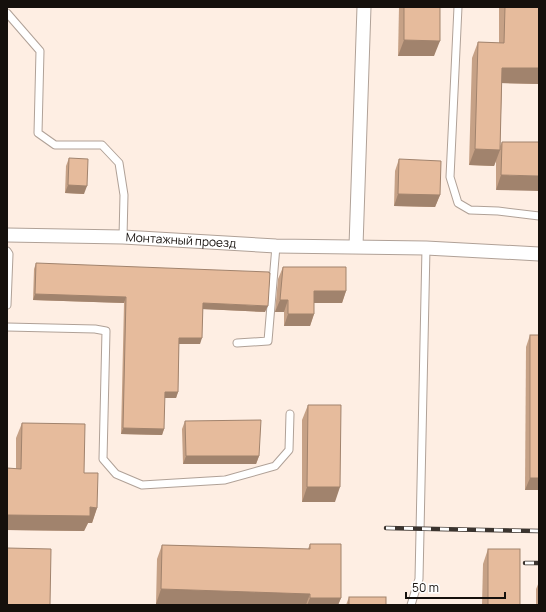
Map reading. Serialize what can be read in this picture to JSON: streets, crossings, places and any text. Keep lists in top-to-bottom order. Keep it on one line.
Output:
{"streets":{"street":["Монтажный проезд"]},"scale_bar":"50 m"}
